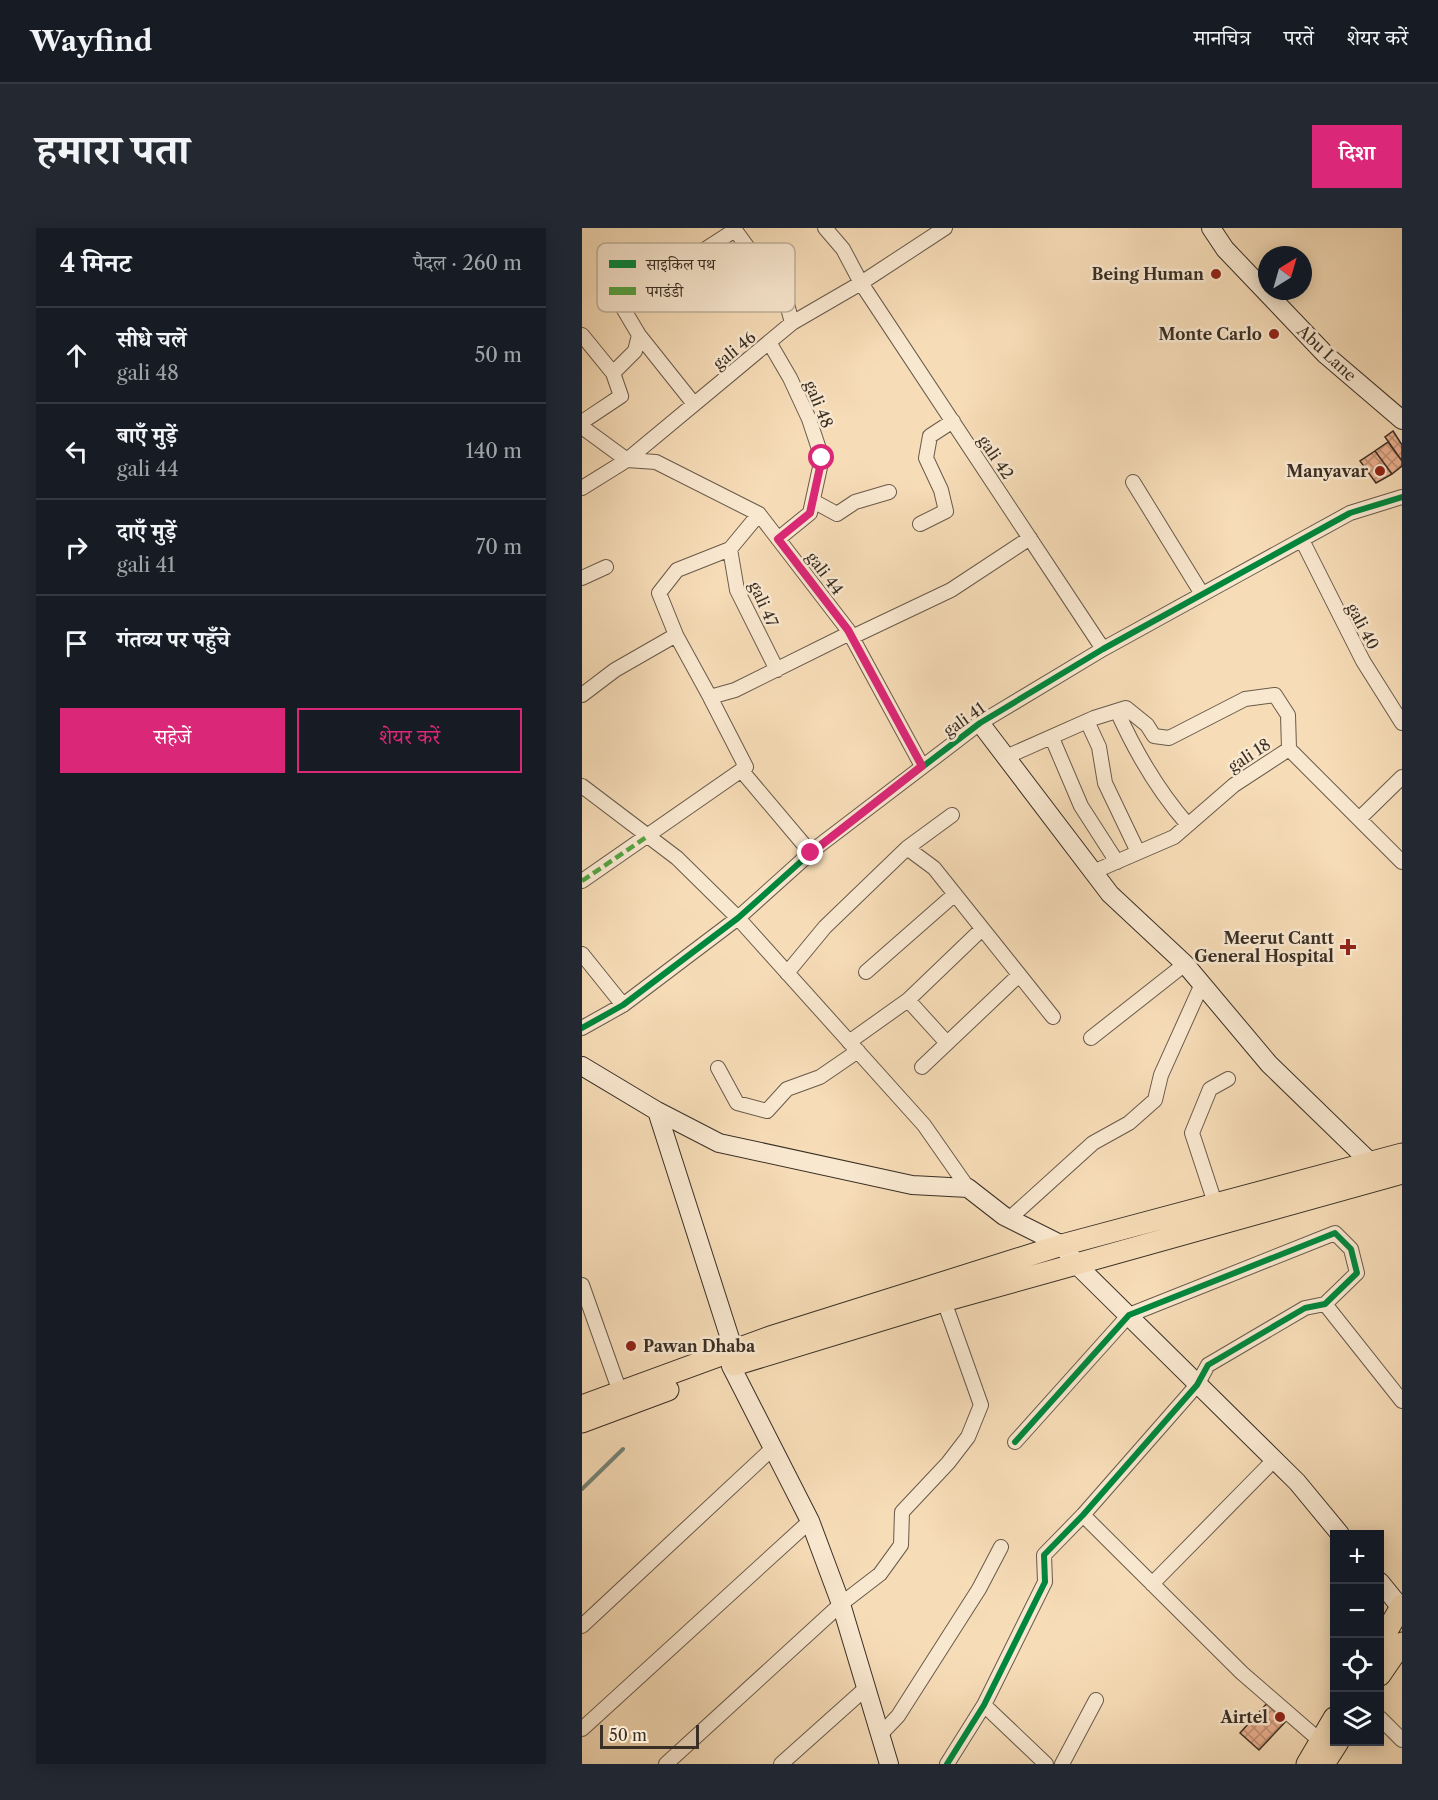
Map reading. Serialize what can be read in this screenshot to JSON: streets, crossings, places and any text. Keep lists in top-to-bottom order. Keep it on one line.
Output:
{"streets":{"street":["gali 46","Abu Lane","gali 48","gali 42","gali 44","gali 47","gali 40","gali 41","gali 18"]},"crossings":[["gali 46","gali 48"],["gali 46","gali 42"],["gali 46","gali 44"],["gali 48","gali 44"],["gali 42","gali 41"],["gali 44","gali 41"],["gali 40","gali 41"]],"places":{"other":["Being Human","Monte Carlo","Manyavar","Pawan Dhaba","Airtel"],"health":["Meerut Cantt General Hospital"]},"legend":["साइकिल पथ","पगडंडी"],"scale_bar":"50 m","north":"top right","page":{"header":"Wayfind","nav":["मानचित्र","परतें","शेयर करें"],"title":"हमारा पता","buttons":["दिशा",["सहेजें","शेयर करें"]],"heading":["4 मिनट","पैदल · 260 m"],"list":[["सीधे चलें","gali 48","50 m"],["बाएँ मुड़ें","gali 44","140 m"],["दाएँ मुड़ें","gali 41","70 m"],"गंतव्य पर पहुँचे"],"map_buttons":["+","−"],"scale":"50 m"}}
